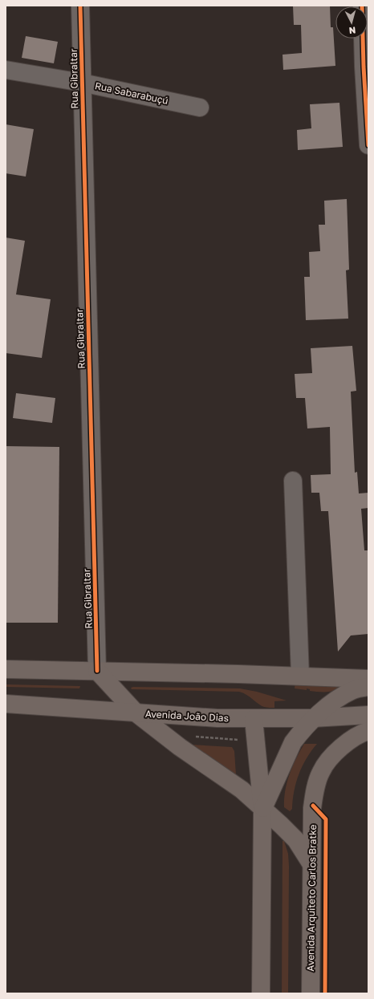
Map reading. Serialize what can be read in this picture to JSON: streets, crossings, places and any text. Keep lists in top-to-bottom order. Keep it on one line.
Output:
{"streets":{"main road":["Avenida João Dias","Avenida Arquiteto Carlos Bratke"],"street":["Rua Gibraltar","Rua Sabarabuçú"]},"crossings":[["Rua Gibraltar","Rua Sabarabuçú"]],"north":"bottom"}
